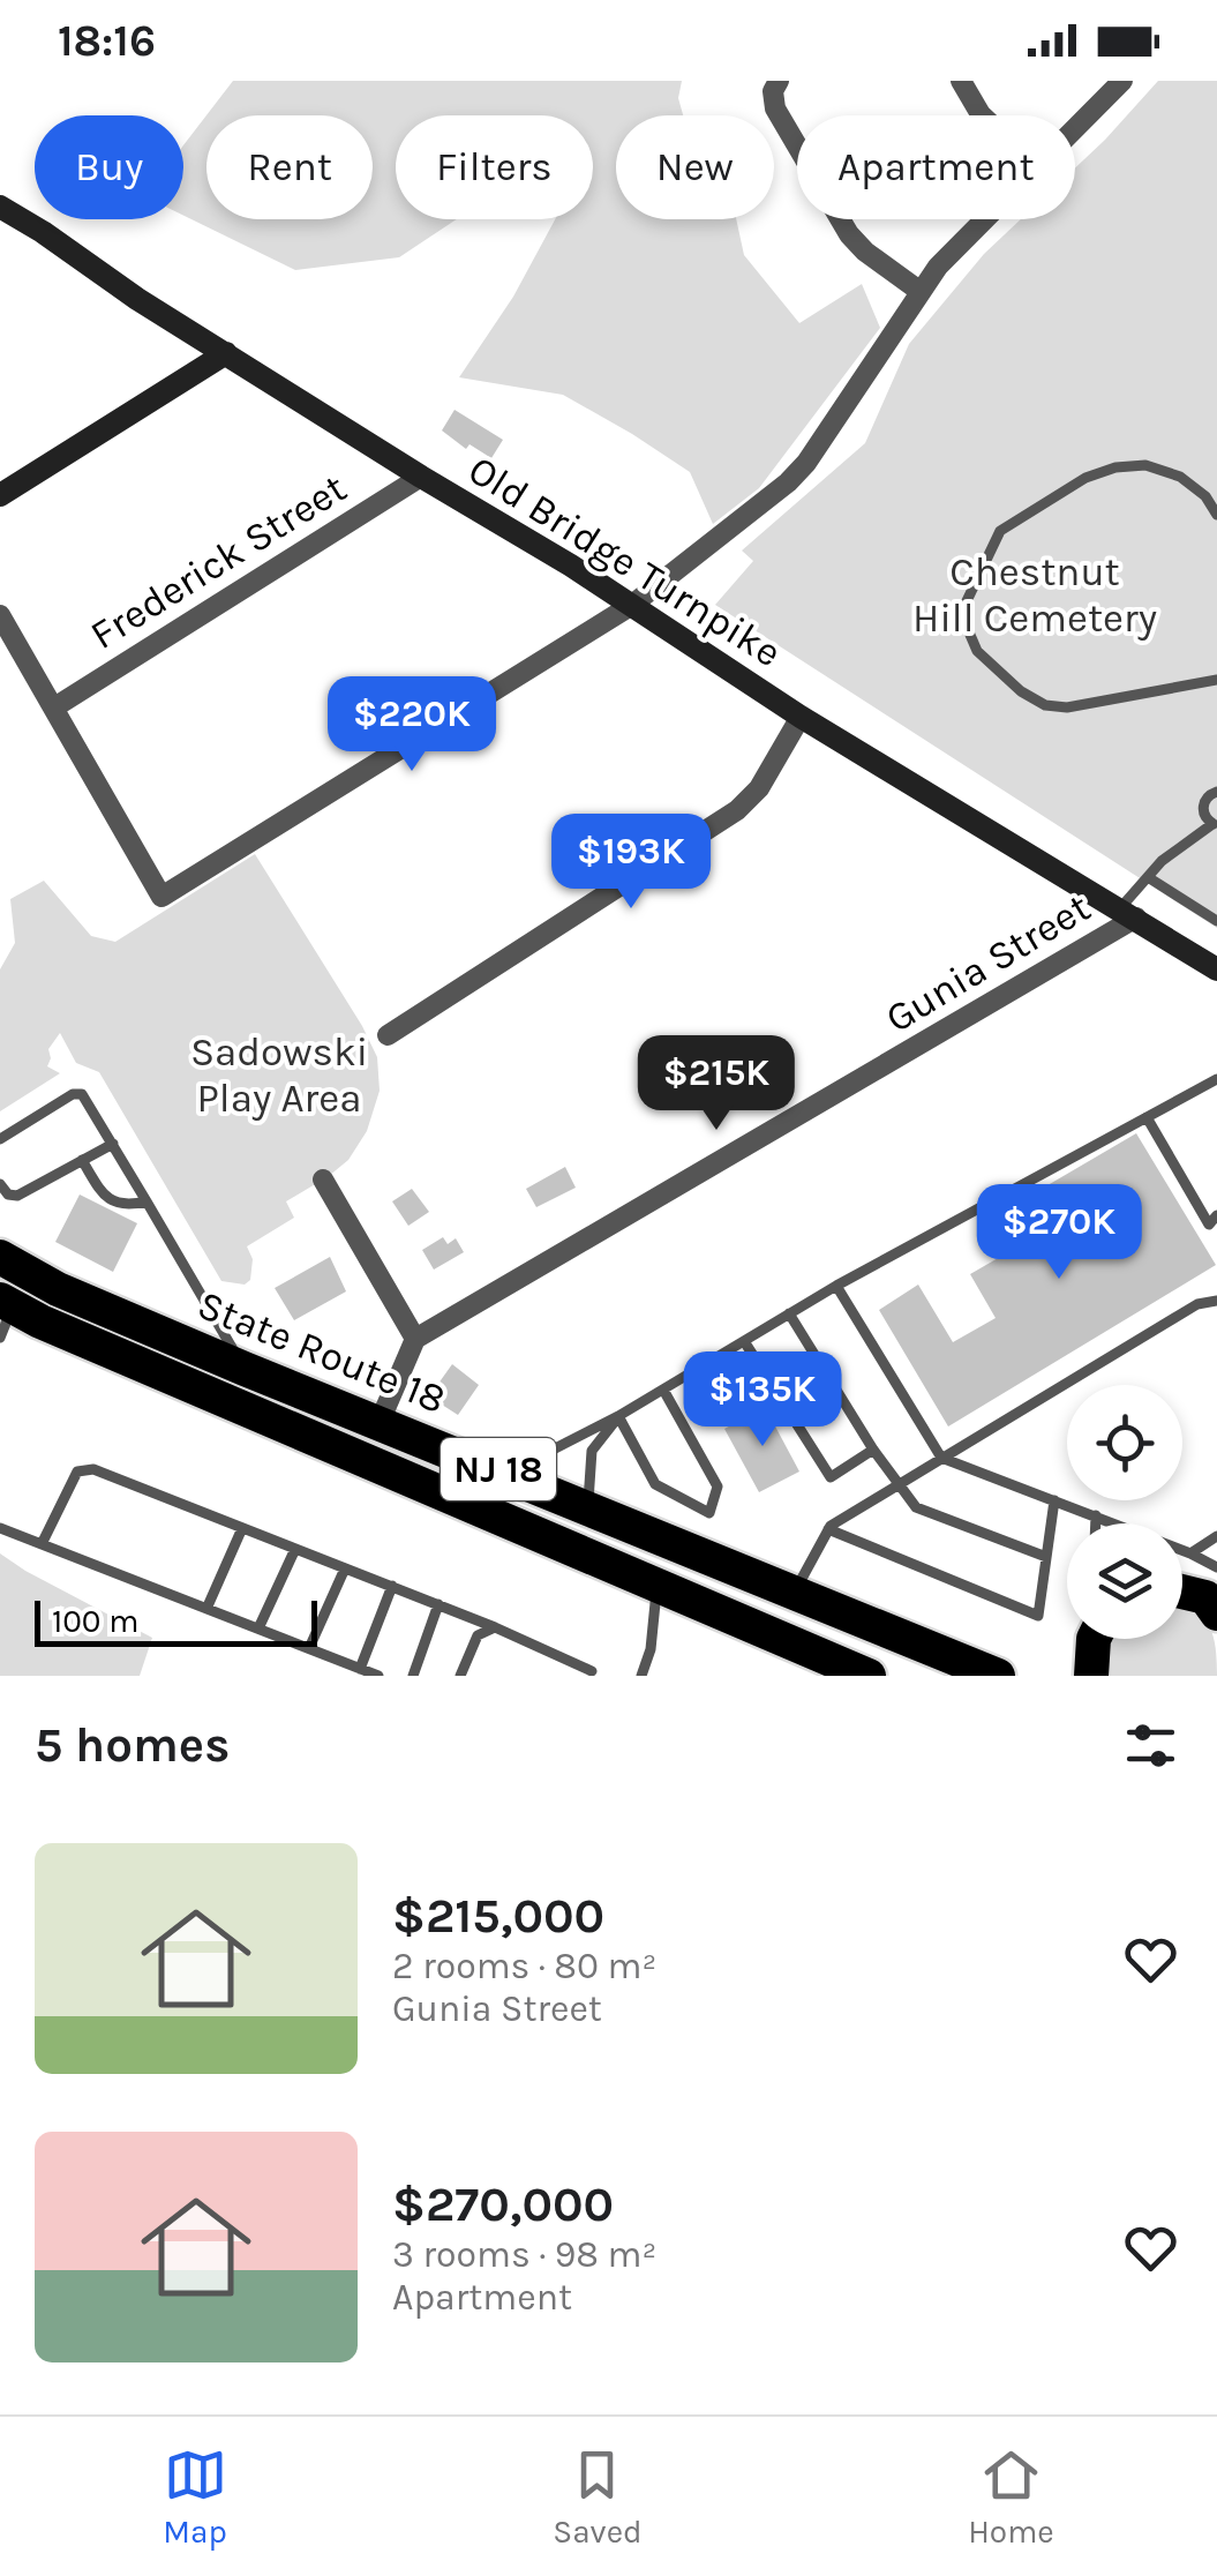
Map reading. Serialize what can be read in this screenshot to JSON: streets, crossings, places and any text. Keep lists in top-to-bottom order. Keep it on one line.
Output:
{"streets":{"highway":["State Route 18","NJ 18"],"street":["Frederick Street","Old Bridge Turnpike","Gunia Street"]},"crossings":[["Frederick Street","Old Bridge Turnpike"],["Old Bridge Turnpike","Gunia Street"]],"parks":["Chestnut Hill Cemetery","Sadowski Play Area"],"scale_bar":"100 m","page":{"status":"18:16","chip":["Buy","Rent","Filters","New","Apartment"],"price":["$220K","$193K","$215K","$270K","$135K"],"scale":"100 m","heading":"5 homes","list":[{"name":"$215,000","note":"2 rooms · 80 m² · Gunia Street"},{"name":"$270,000","note":"3 rooms · 98 m² · Apartment"}],"tabs":["Map","Saved","Home"]}}
